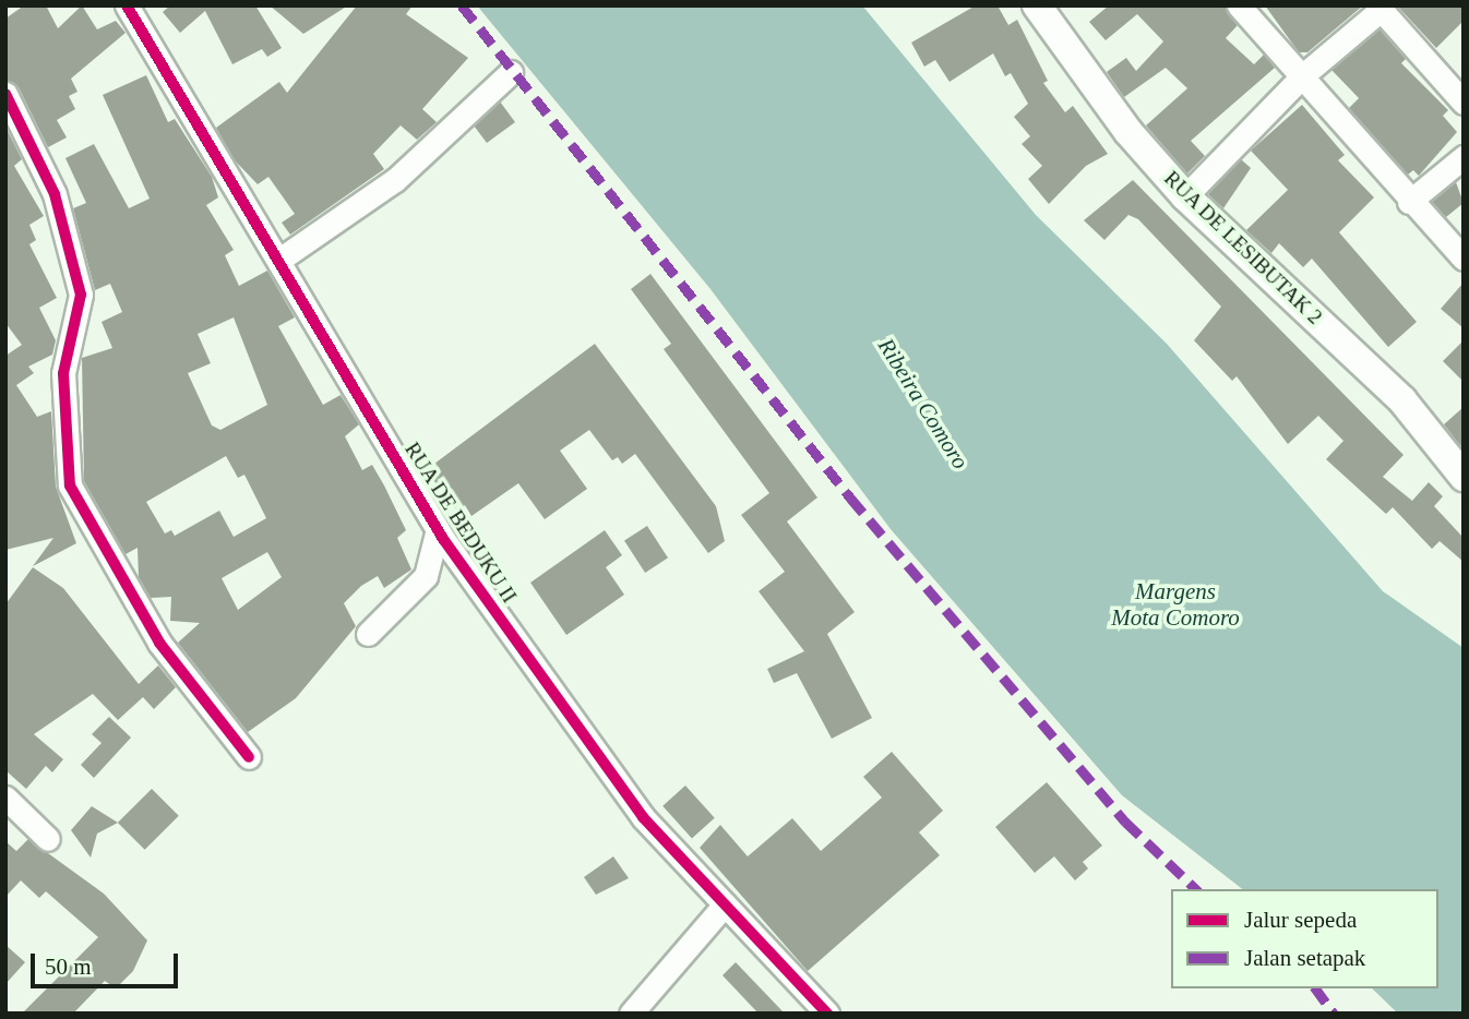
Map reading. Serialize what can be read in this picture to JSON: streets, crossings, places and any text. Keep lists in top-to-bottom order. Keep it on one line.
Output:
{"streets":{"main road":["RUA DE LESIBUTAK 2"],"street":["RUA DE BEDUKU II"]},"water":["Ribeira Comoro","Margens Mota Comoro"],"legend":["Jalur sepeda","Jalan setapak"],"scale_bar":"50 m"}
